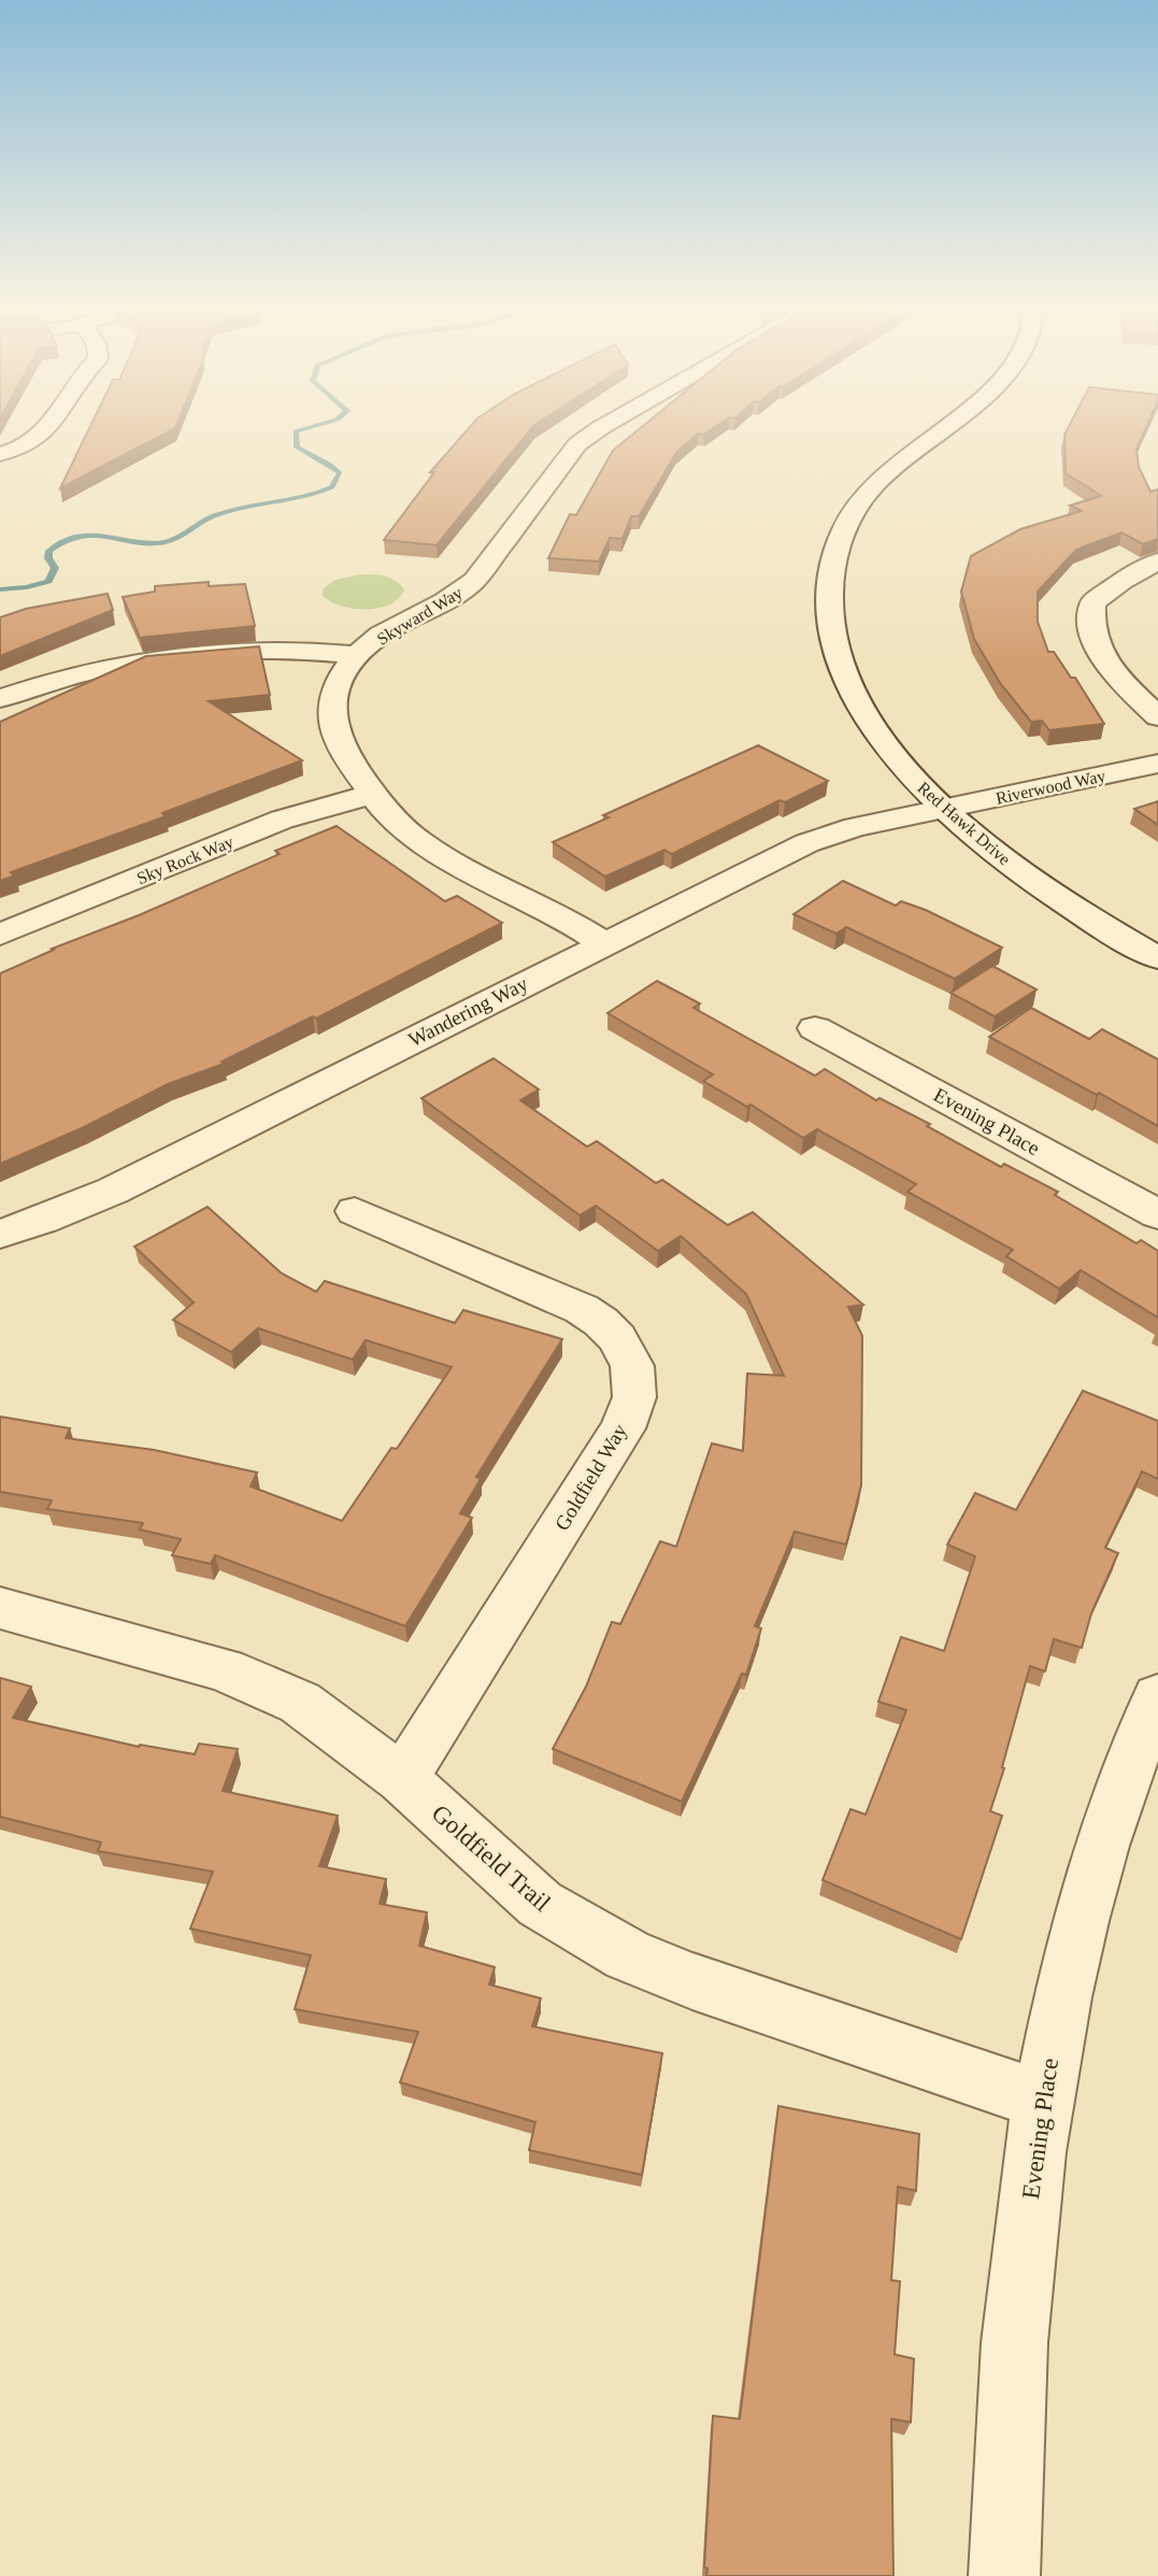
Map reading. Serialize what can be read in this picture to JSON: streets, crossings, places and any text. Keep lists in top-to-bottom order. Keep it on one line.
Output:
{"streets":{"street":["Skyward Way","Riverwood Way","Red Hawk Drive","Sky Rock Way","Wandering Way","Evening Place","Goldfield Way","Goldfield Trail"]},"crossings":[["Skyward Way","Sky Rock Way"],["Skyward Way","Wandering Way"],["Riverwood Way","Red Hawk Drive"],["Riverwood Way","Wandering Way"],["Red Hawk Drive","Wandering Way"],["Evening Place","Goldfield Trail"],["Goldfield Way","Goldfield Trail"]]}
